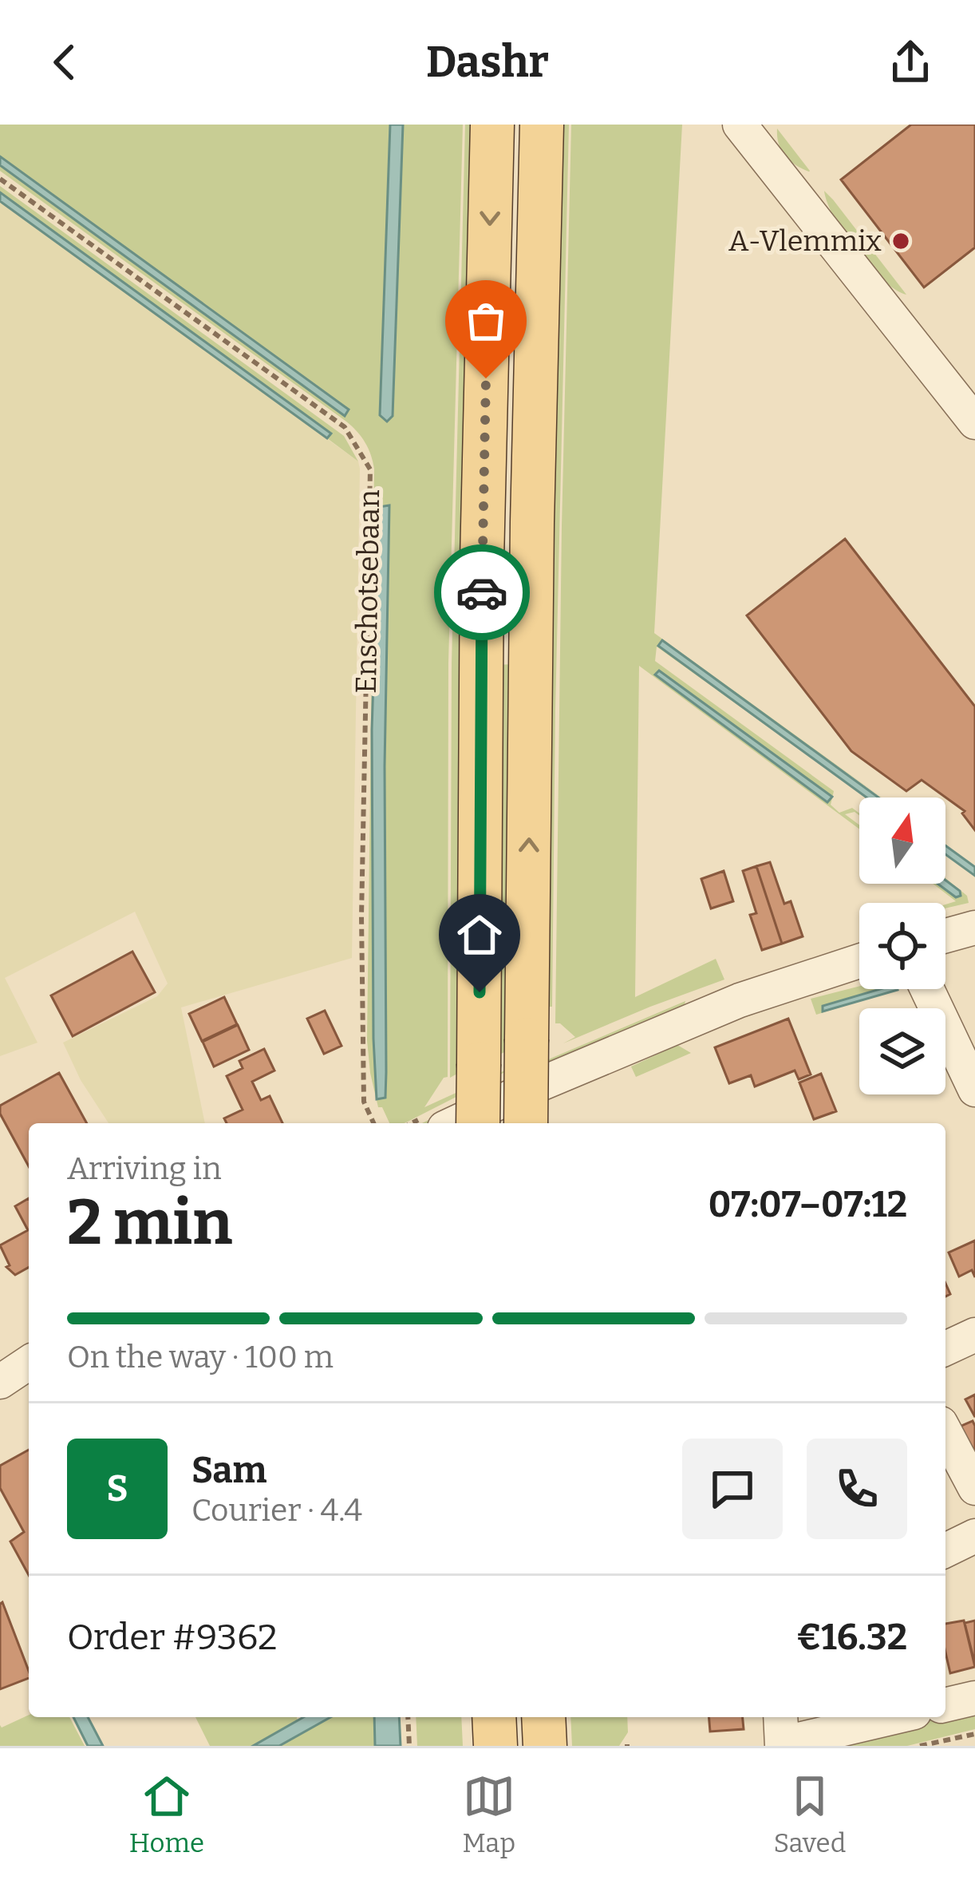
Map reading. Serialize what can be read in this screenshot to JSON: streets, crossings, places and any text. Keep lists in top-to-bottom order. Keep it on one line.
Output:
{"streets":{"path":["Enschotsebaan"]},"places":["A-Vlemmix"],"north":"top","page":{"header":"Dashr","heading":["2 min","Arriving in","07:07–07:12"],"panel":["Sam","Courier · 4.4","Order #9362","€16.32"],"bar":"On the way · 100 m","round":"S","tabs":["Home","Map","Saved"]}}
